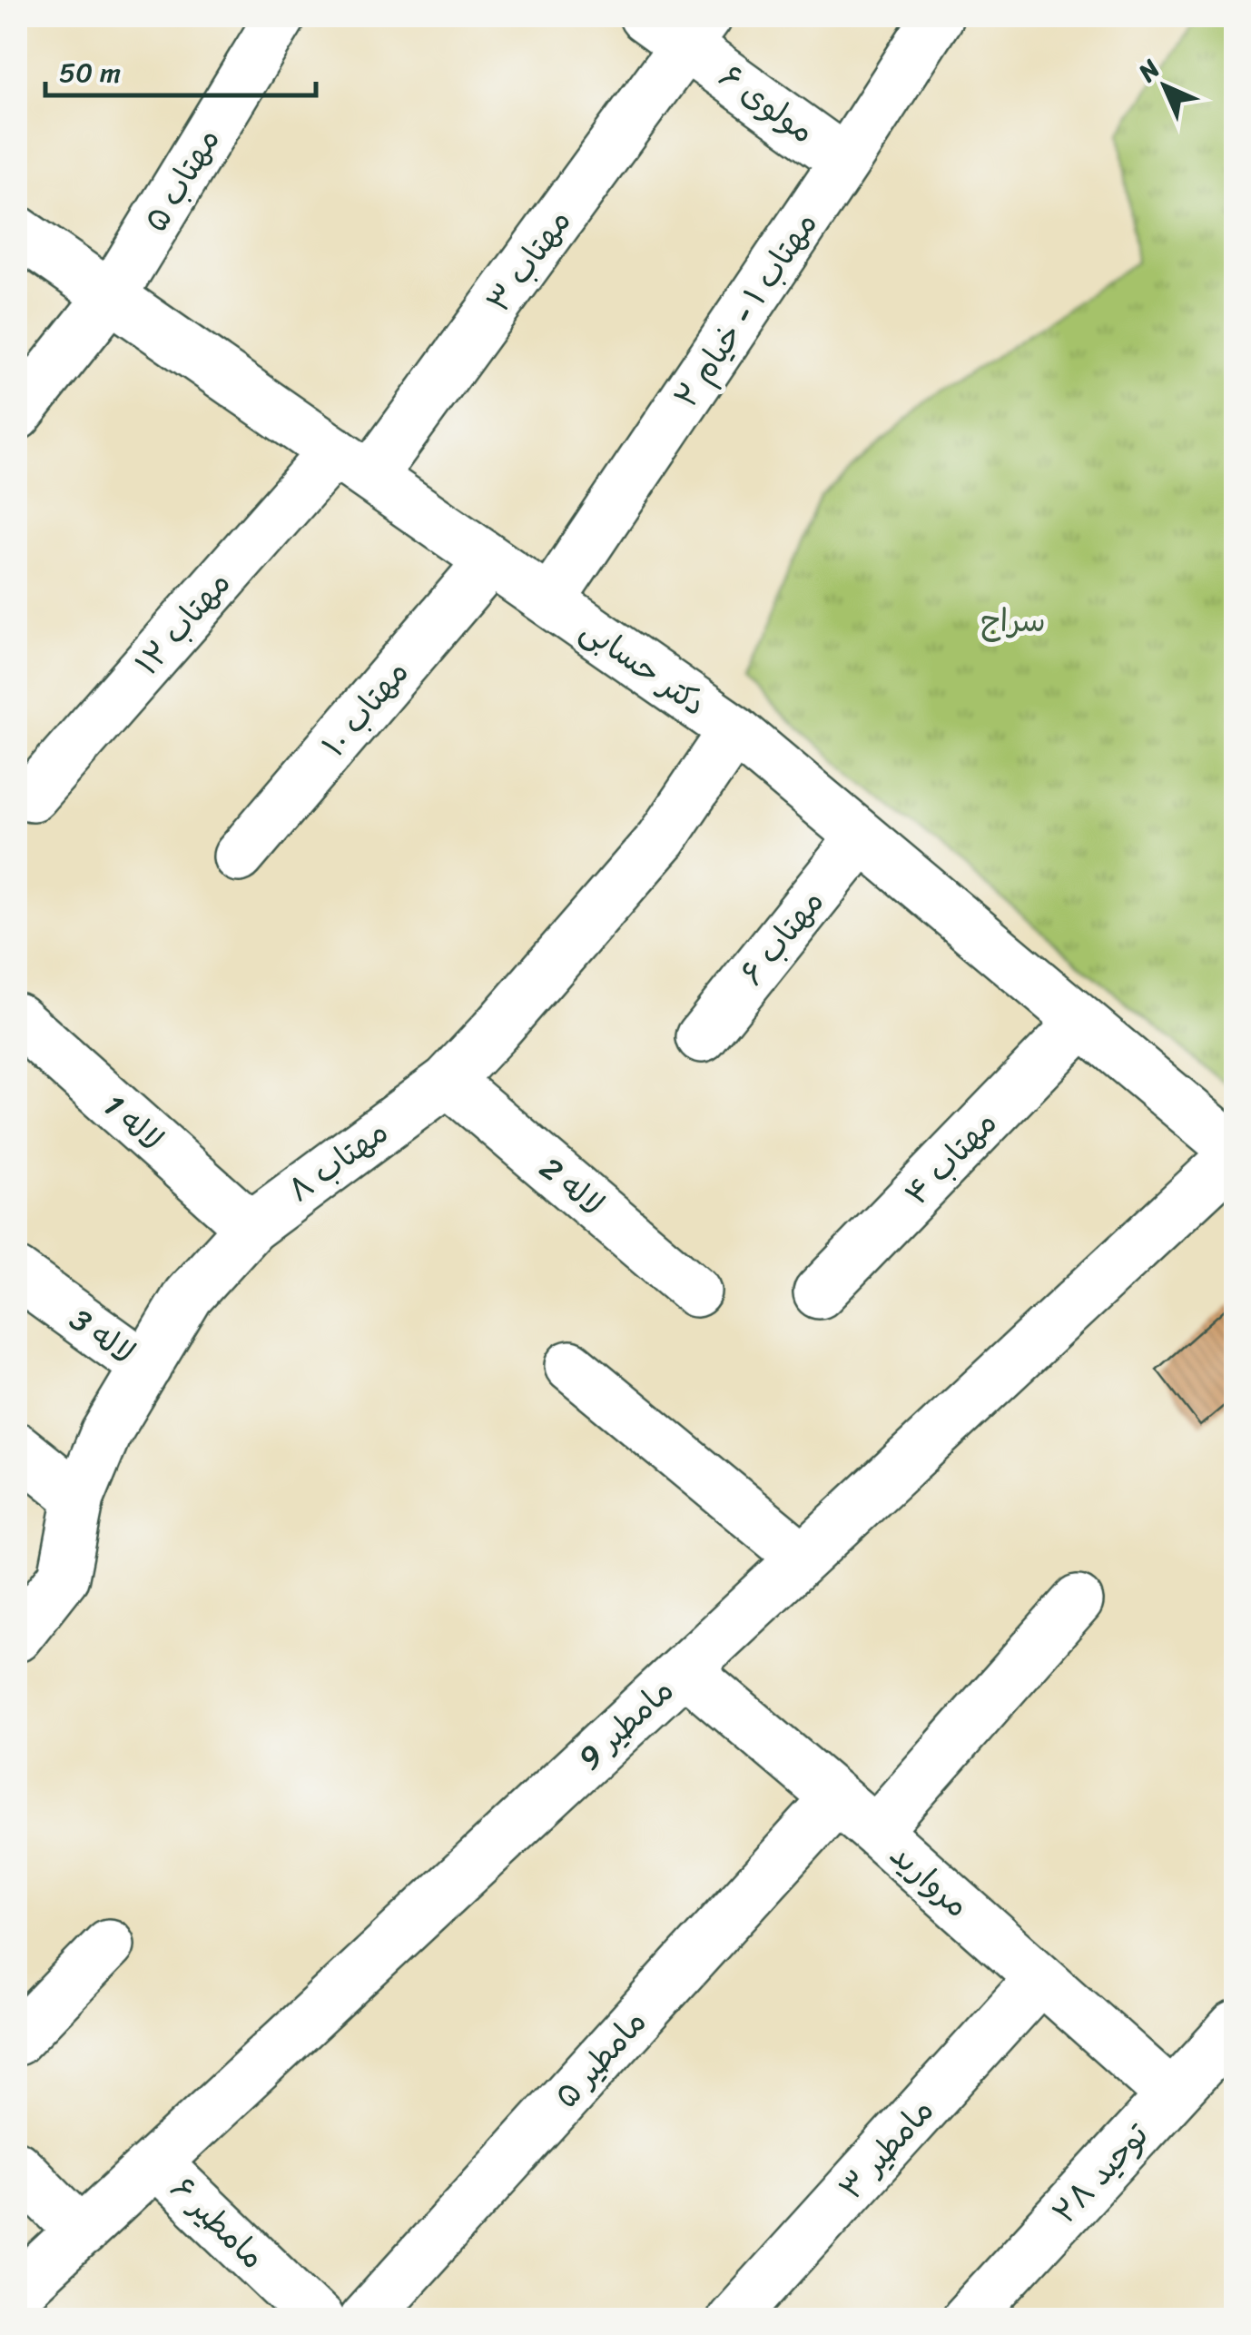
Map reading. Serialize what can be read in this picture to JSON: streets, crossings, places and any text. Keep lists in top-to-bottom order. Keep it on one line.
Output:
{"streets":{"street":["مولوی ۶","مهتاب ۵","مهتاب ۳","مهتاب ۱ - خیام ۲","مهتاب ۱۲","دکتر حسابی","مهتاب ۱۰","مهتاب ۶","لاله 1","مهتاب ۴","مهتاب ۸","لاله 2","لاله 3","مامطیر 9","مروارید","مامطیر ۵","مامطیر ۳","توحید ۲۸","مامطیر ۶"]},"crossings":[["مولوی ۶","مهتاب ۳"],["مولوی ۶","مهتاب ۱ - خیام ۲"],["مهتاب ۵","دکتر حسابی"],["مهتاب ۳","مهتاب ۱۲"],["مهتاب ۳","دکتر حسابی"],["مهتاب ۱ - خیام ۲","دکتر حسابی"],["مهتاب ۱۲","دکتر حسابی"],["دکتر حسابی","مهتاب ۱۰"],["دکتر حسابی","مهتاب ۶"],["دکتر حسابی","مهتاب ۴"],["دکتر حسابی","مهتاب ۸"],["دکتر حسابی","مامطیر 9"],["لاله 1","مهتاب ۸"],["مهتاب ۸","لاله 2"],["مهتاب ۸","لاله 3"],["مامطیر 9","مروارید"],["مامطیر 9","مامطیر ۶"],["مروارید","مامطیر ۵"],["مروارید","مامطیر ۳"],["مروارید","توحید ۲۸"]],"parks":["سراج"],"scale_bar":"50 m","north":"top left"}
